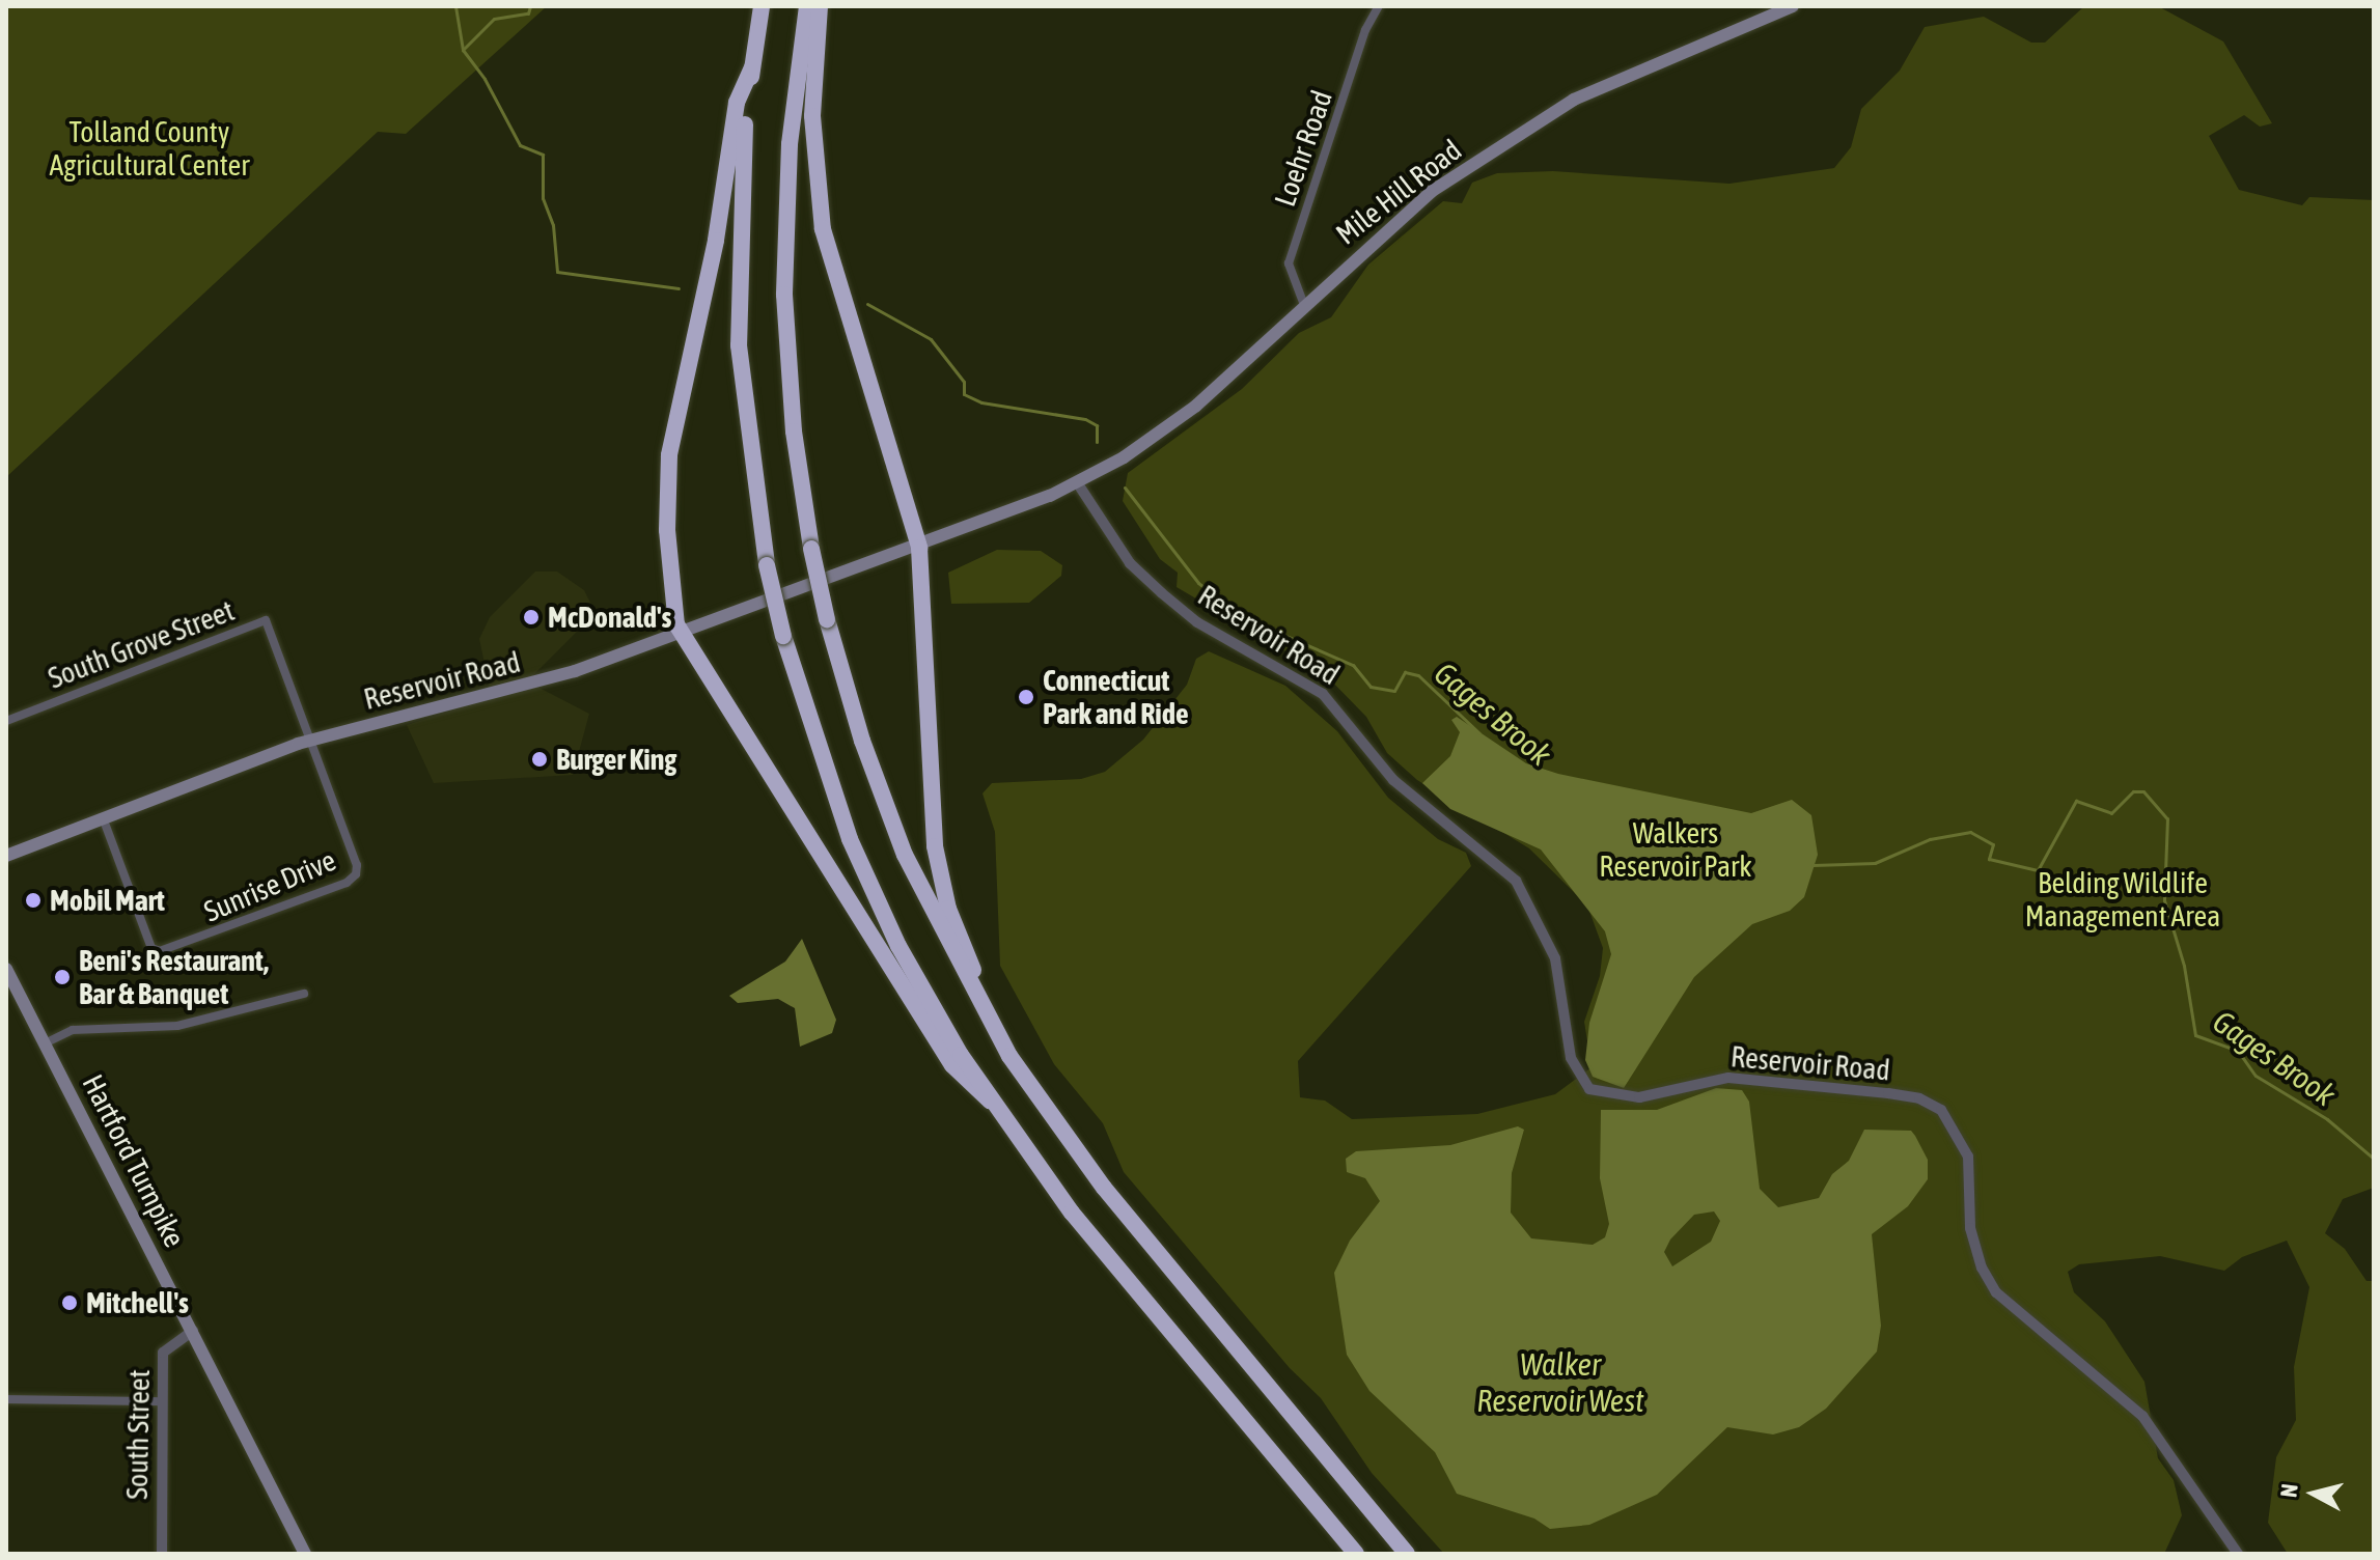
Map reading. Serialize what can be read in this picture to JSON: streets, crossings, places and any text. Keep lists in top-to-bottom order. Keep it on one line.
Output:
{"streets":{"main road":["Mile Hill Road","Reservoir Road","Hartford Turnpike"],"street":["Loehr Road","South Grove Street","Sunrise Drive","South Street"]},"crossings":[["Loehr Road","Mile Hill Road"],["Mile Hill Road","Reservoir Road"],["Reservoir Road","South Grove Street"],["Reservoir Road","Sunrise Drive"],["South Grove Street","Sunrise Drive"],["Hartford Turnpike","South Street"]],"water":["Gages Brook","Walker Reservoir West"],"parks":["Tolland County Agricultural Center","Walkers Reservoir Park","Belding Wildlife Management Area"],"places":["McDonald's","Connecticut Park and Ride","Burger King","Mobil Mart","Beni's Restaurant, Bar & Banquet","Mitchell's"],"north":"left"}
